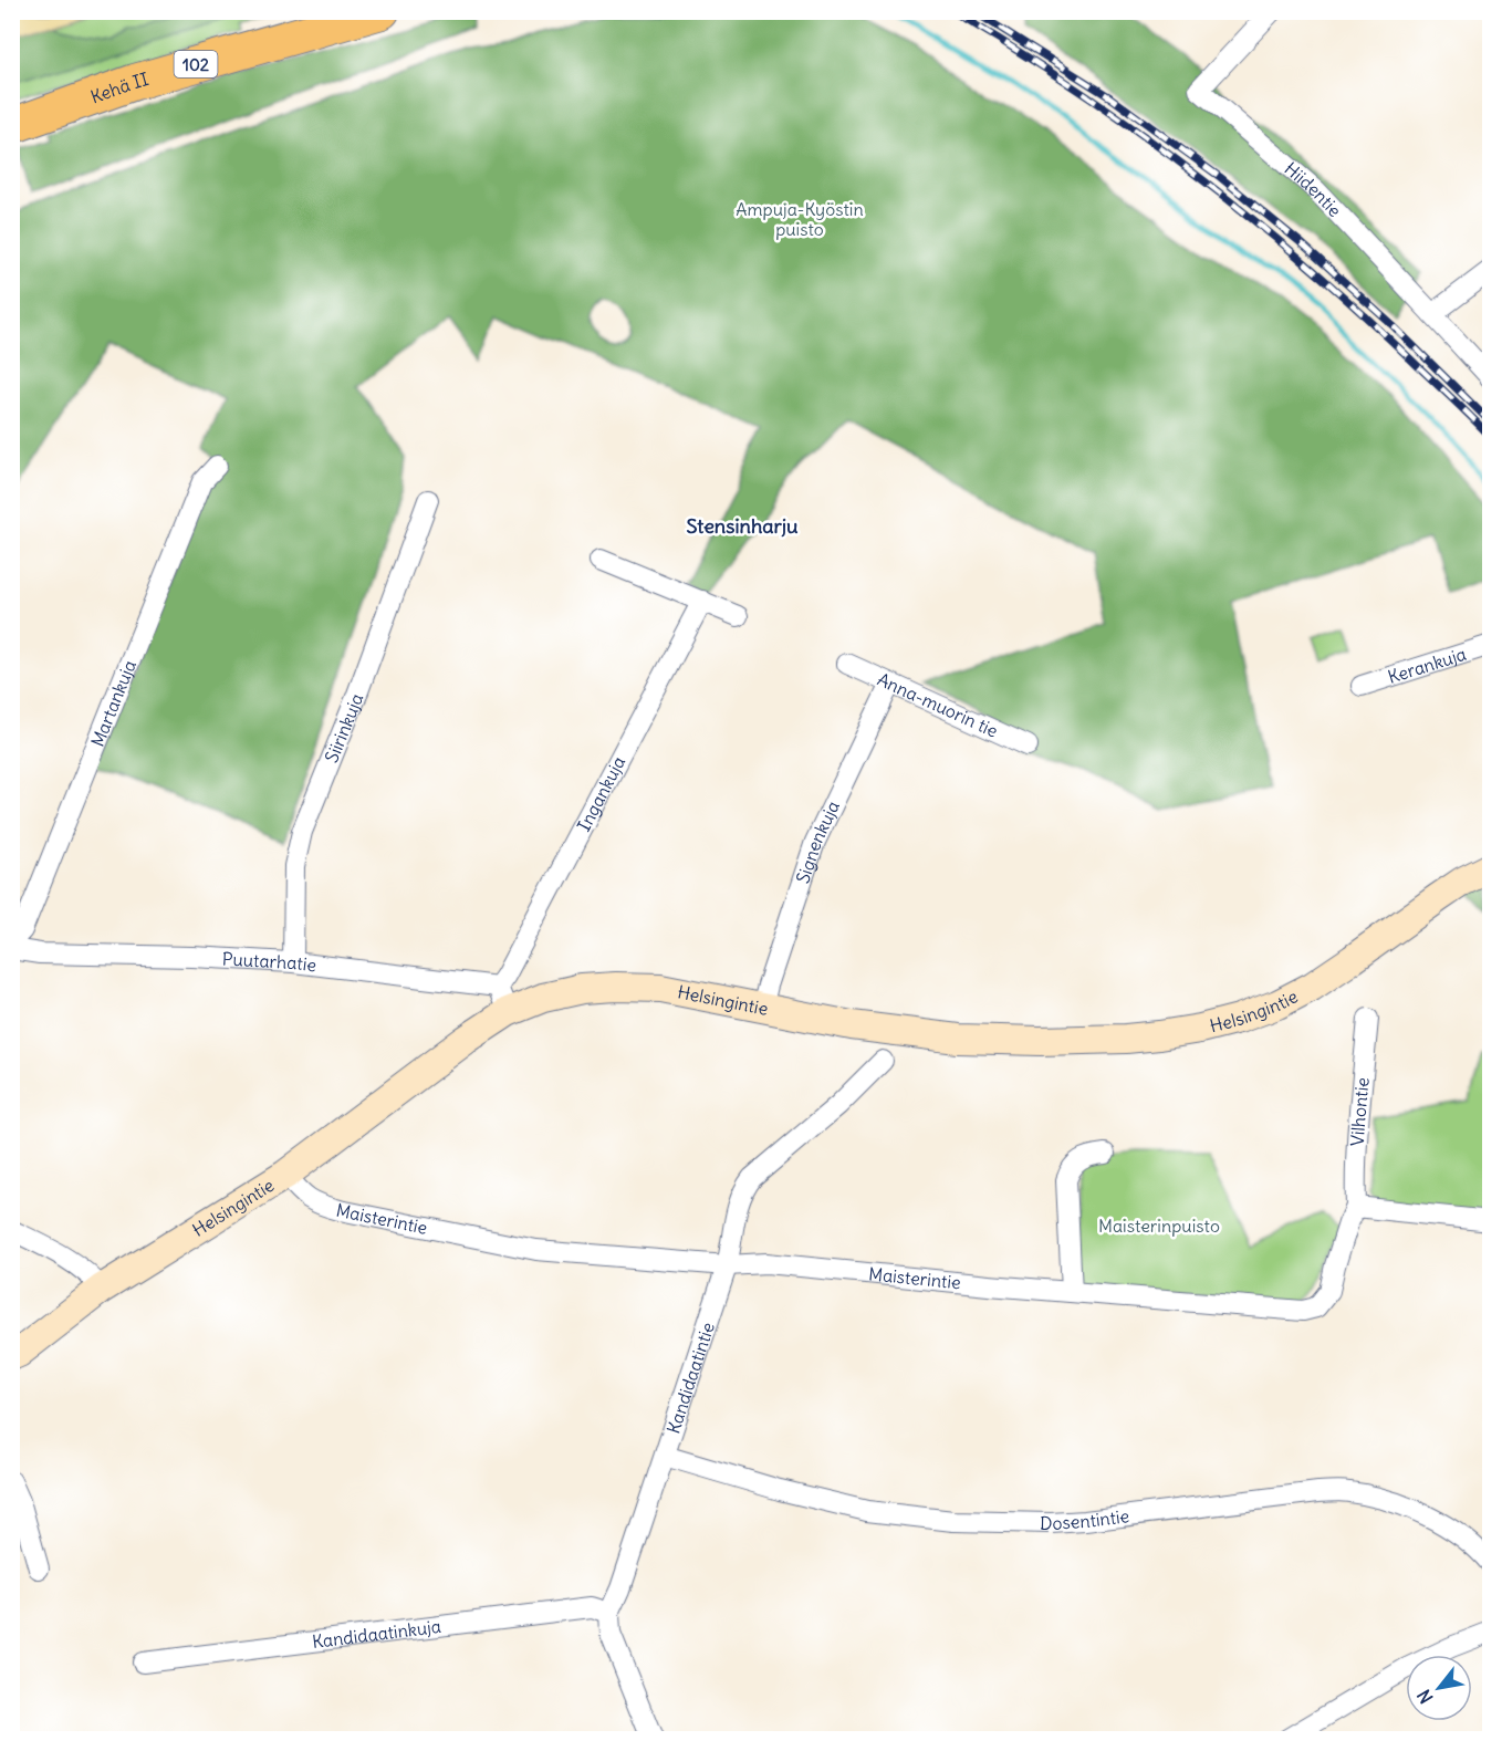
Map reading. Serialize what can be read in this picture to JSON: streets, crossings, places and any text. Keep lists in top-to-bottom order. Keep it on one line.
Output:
{"streets":{"highway":["102","Kehä II"],"main road":["Helsingintie"],"street":["Hiidentie","Kerankuja","Martankuja","Anna-muorin tie","Siirinkuja","Ingankuja","Signenkuja","Puutarhatie","Vilhontie","Maisterintie","Kandidaatintie","Dosentintie","Kandidaatinkuja"]},"crossings":[["Anna-muorin tie","Signenkuja"],["Siirinkuja","Puutarhatie"],["Ingankuja","Puutarhatie"],["Ingankuja","Helsingintie"],["Signenkuja","Helsingintie"],["Puutarhatie","Helsingintie"],["Helsingintie","Maisterintie"],["Vilhontie","Maisterintie"],["Maisterintie","Kandidaatintie"],["Kandidaatintie","Dosentintie"],["Kandidaatintie","Kandidaatinkuja"]],"districts":["Stensinharju"],"parks":["Ampuja-Kyöstin puisto","Maisterinpuisto"],"north":"bottom left"}
